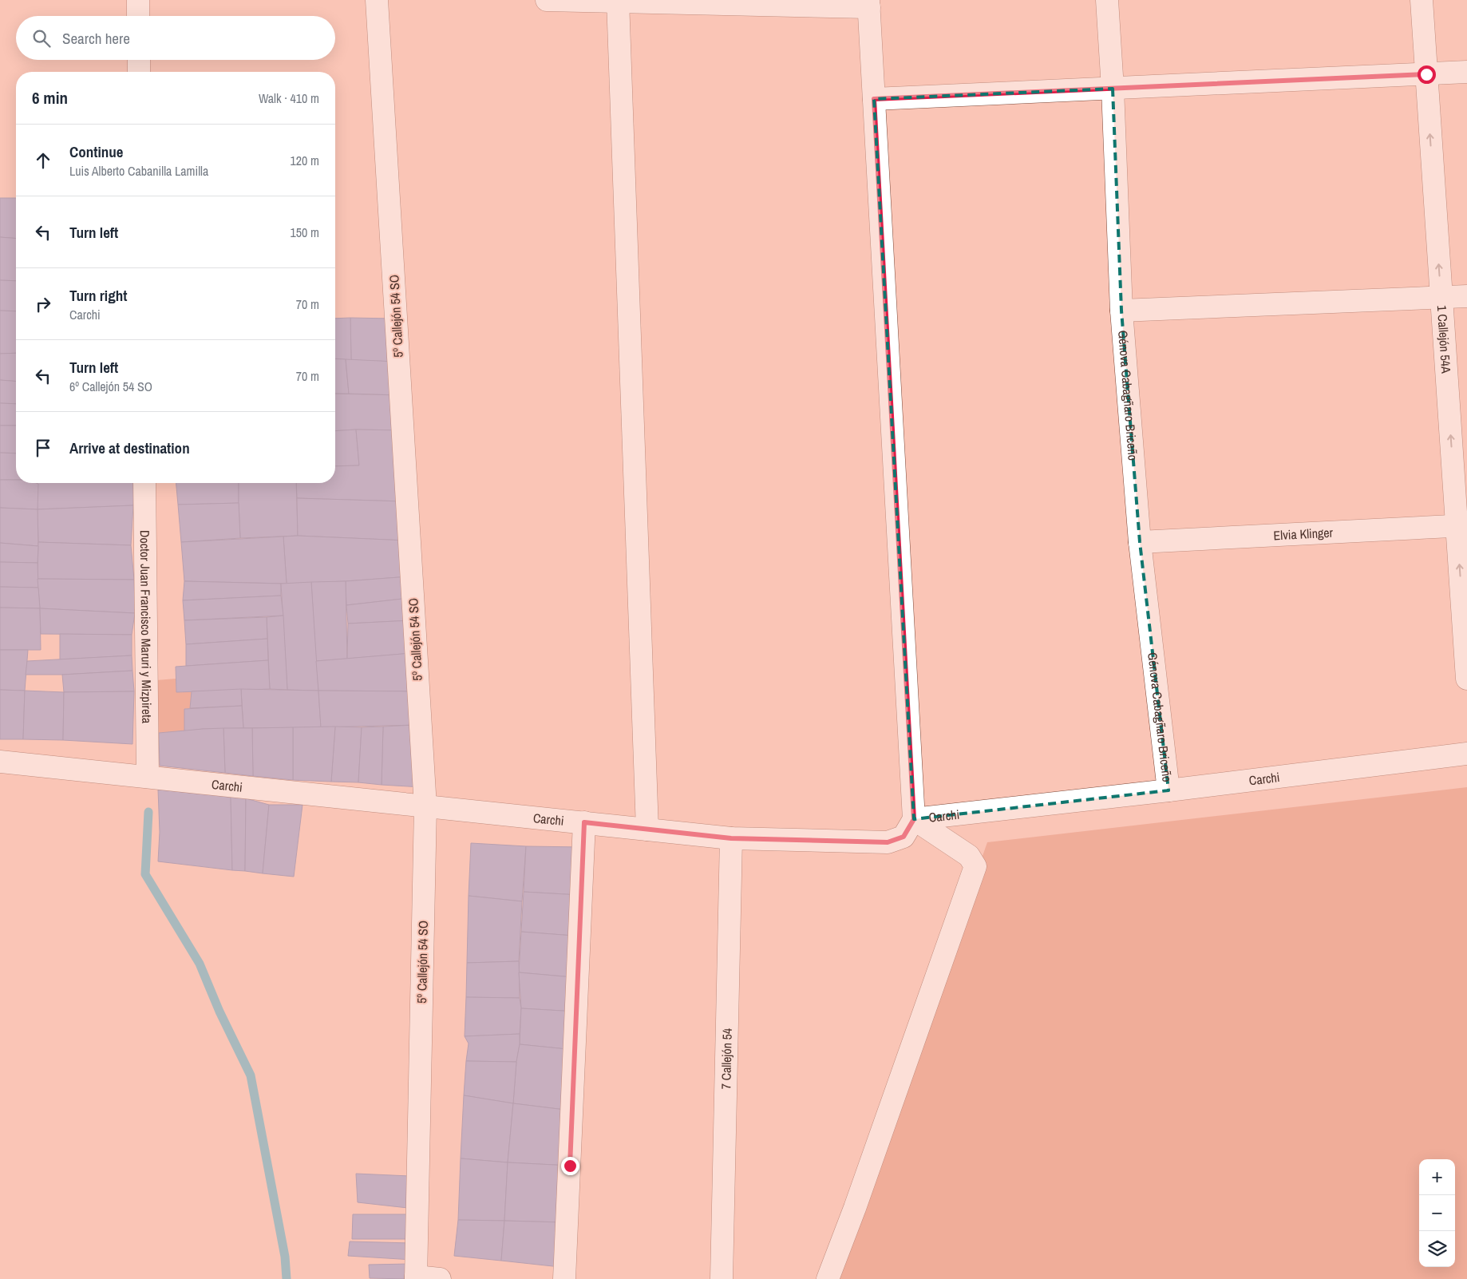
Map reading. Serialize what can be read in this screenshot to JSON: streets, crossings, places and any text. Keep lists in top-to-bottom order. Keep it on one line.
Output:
{"streets":{"street":["5º Callejón 54 SO","1 Callejón 54A","Génova Cabagñaro Briceño","Elvia Klinger","Doctor Juan Francisco Maruri y Mizpireta","Carchi","7 Callejón 54"]},"crossings":[["5º Callejón 54 SO","Carchi"],["1 Callejón 54A","Elvia Klinger"],["Génova Cabagñaro Briceño","Elvia Klinger"],["Génova Cabagñaro Briceño","Carchi"],["Doctor Juan Francisco Maruri y Mizpireta","Carchi"],["Carchi","7 Callejón 54"]],"one_way":["1 Callejón 54A"],"page":{"search":"Search here","heading":["6 min","Walk · 410 m"],"list":[["Continue","Luis Alberto Cabanilla Lamilla","120 m"],["Turn left","150 m"],["Turn right","Carchi","70 m"],["Turn left","6º Callejón 54 SO","70 m"],"Arrive at destination"],"map_buttons":["+","−"]}}
